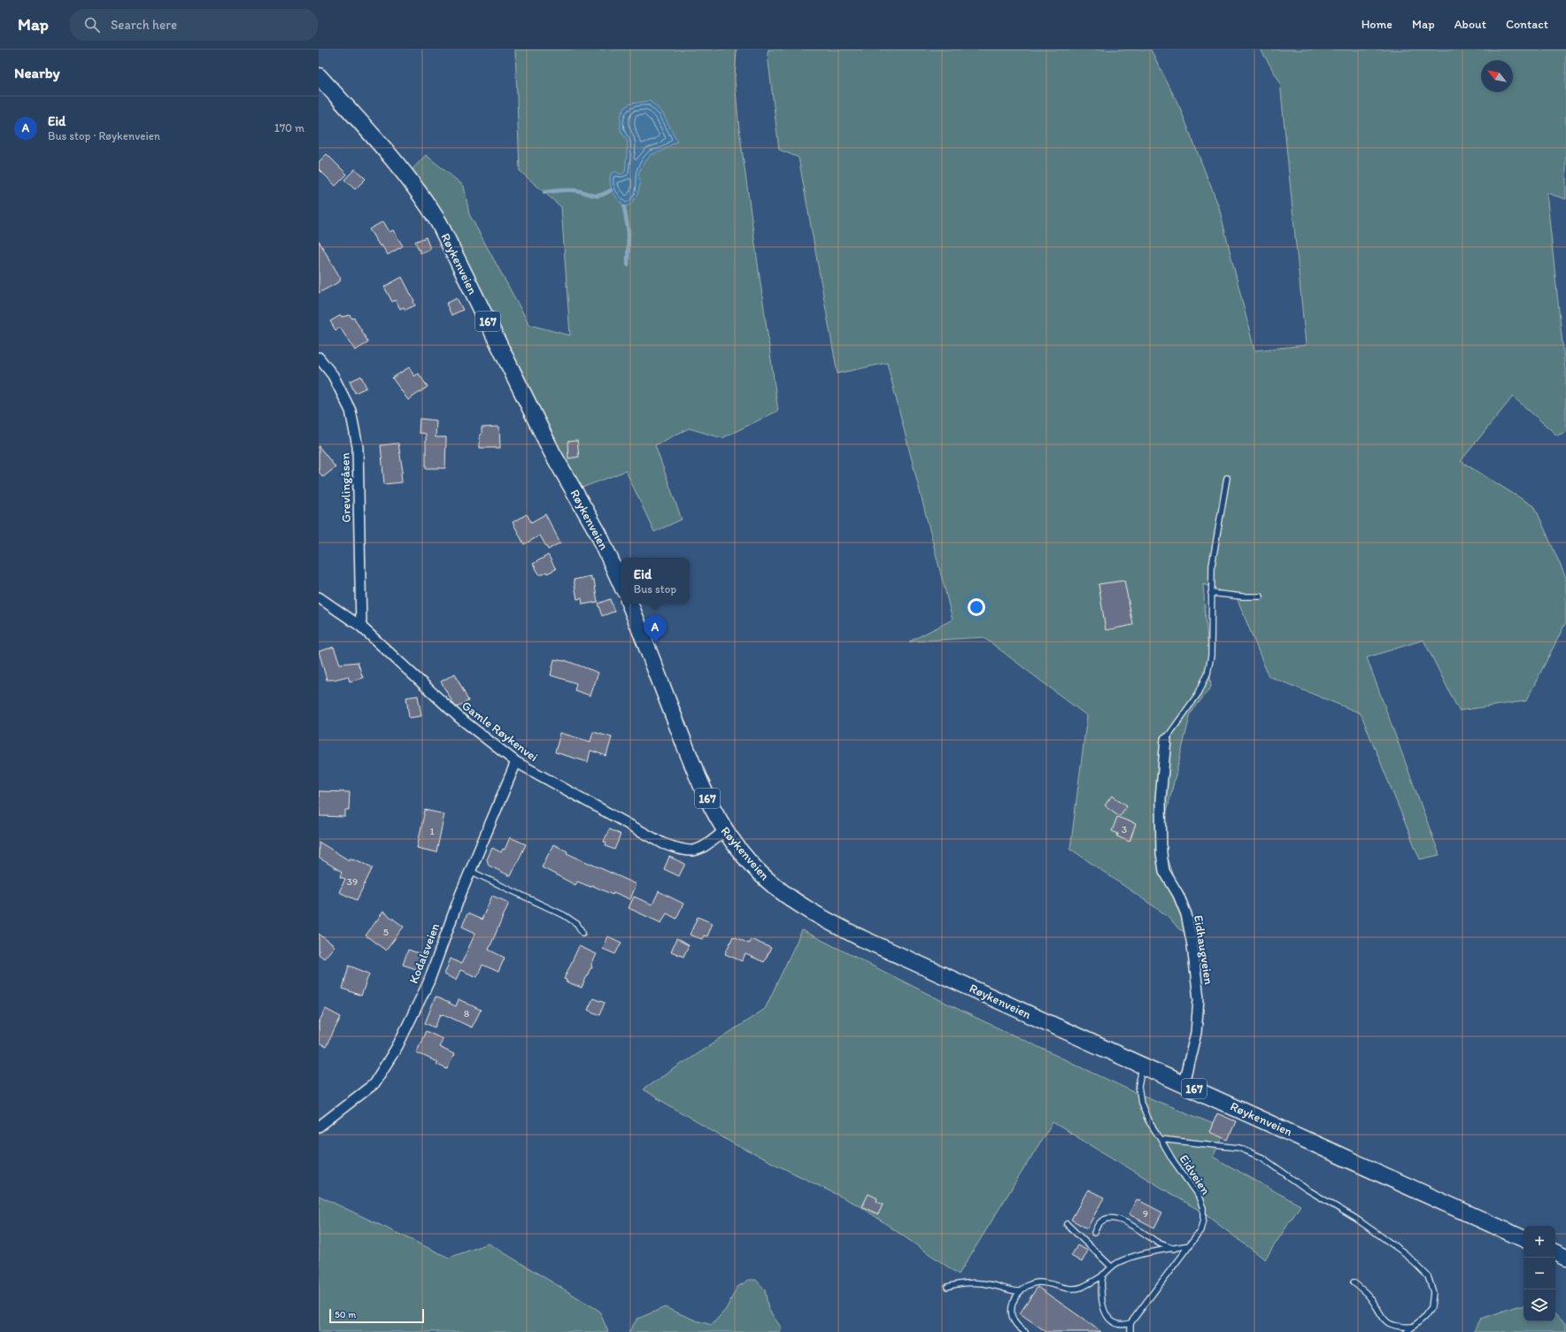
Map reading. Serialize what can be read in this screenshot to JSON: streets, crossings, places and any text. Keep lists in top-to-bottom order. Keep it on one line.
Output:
{"streets":{"main road":["Røykenveien","167"],"street":["Grevlingåsen","Gamle Røykenvei","Eidhaugveien","Kodalsveien"],"lane":["Eidveien"]},"crossings":[["Røykenveien","Gamle Røykenvei"],["Røykenveien","Eidhaugveien"],["Røykenveien","Eidveien"],["Grevlingåsen","Gamle Røykenvei"],["Gamle Røykenvei","Kodalsveien"]],"house_numbers":["3","1","39","5","8","9"],"scale_bar":"50 m","north":"top left","page":{"header":"Map","search":"Search here","nav":["Home","Map","About","Contact"],"heading":"Nearby","list":[{"mark":"A","name":"Eid","note":"Bus stop · Røykenveien","value":"170 m"}],"popup":["Eid","Bus stop"],"pins":"A","map_buttons":["+","−"],"scale":"50 m"}}
